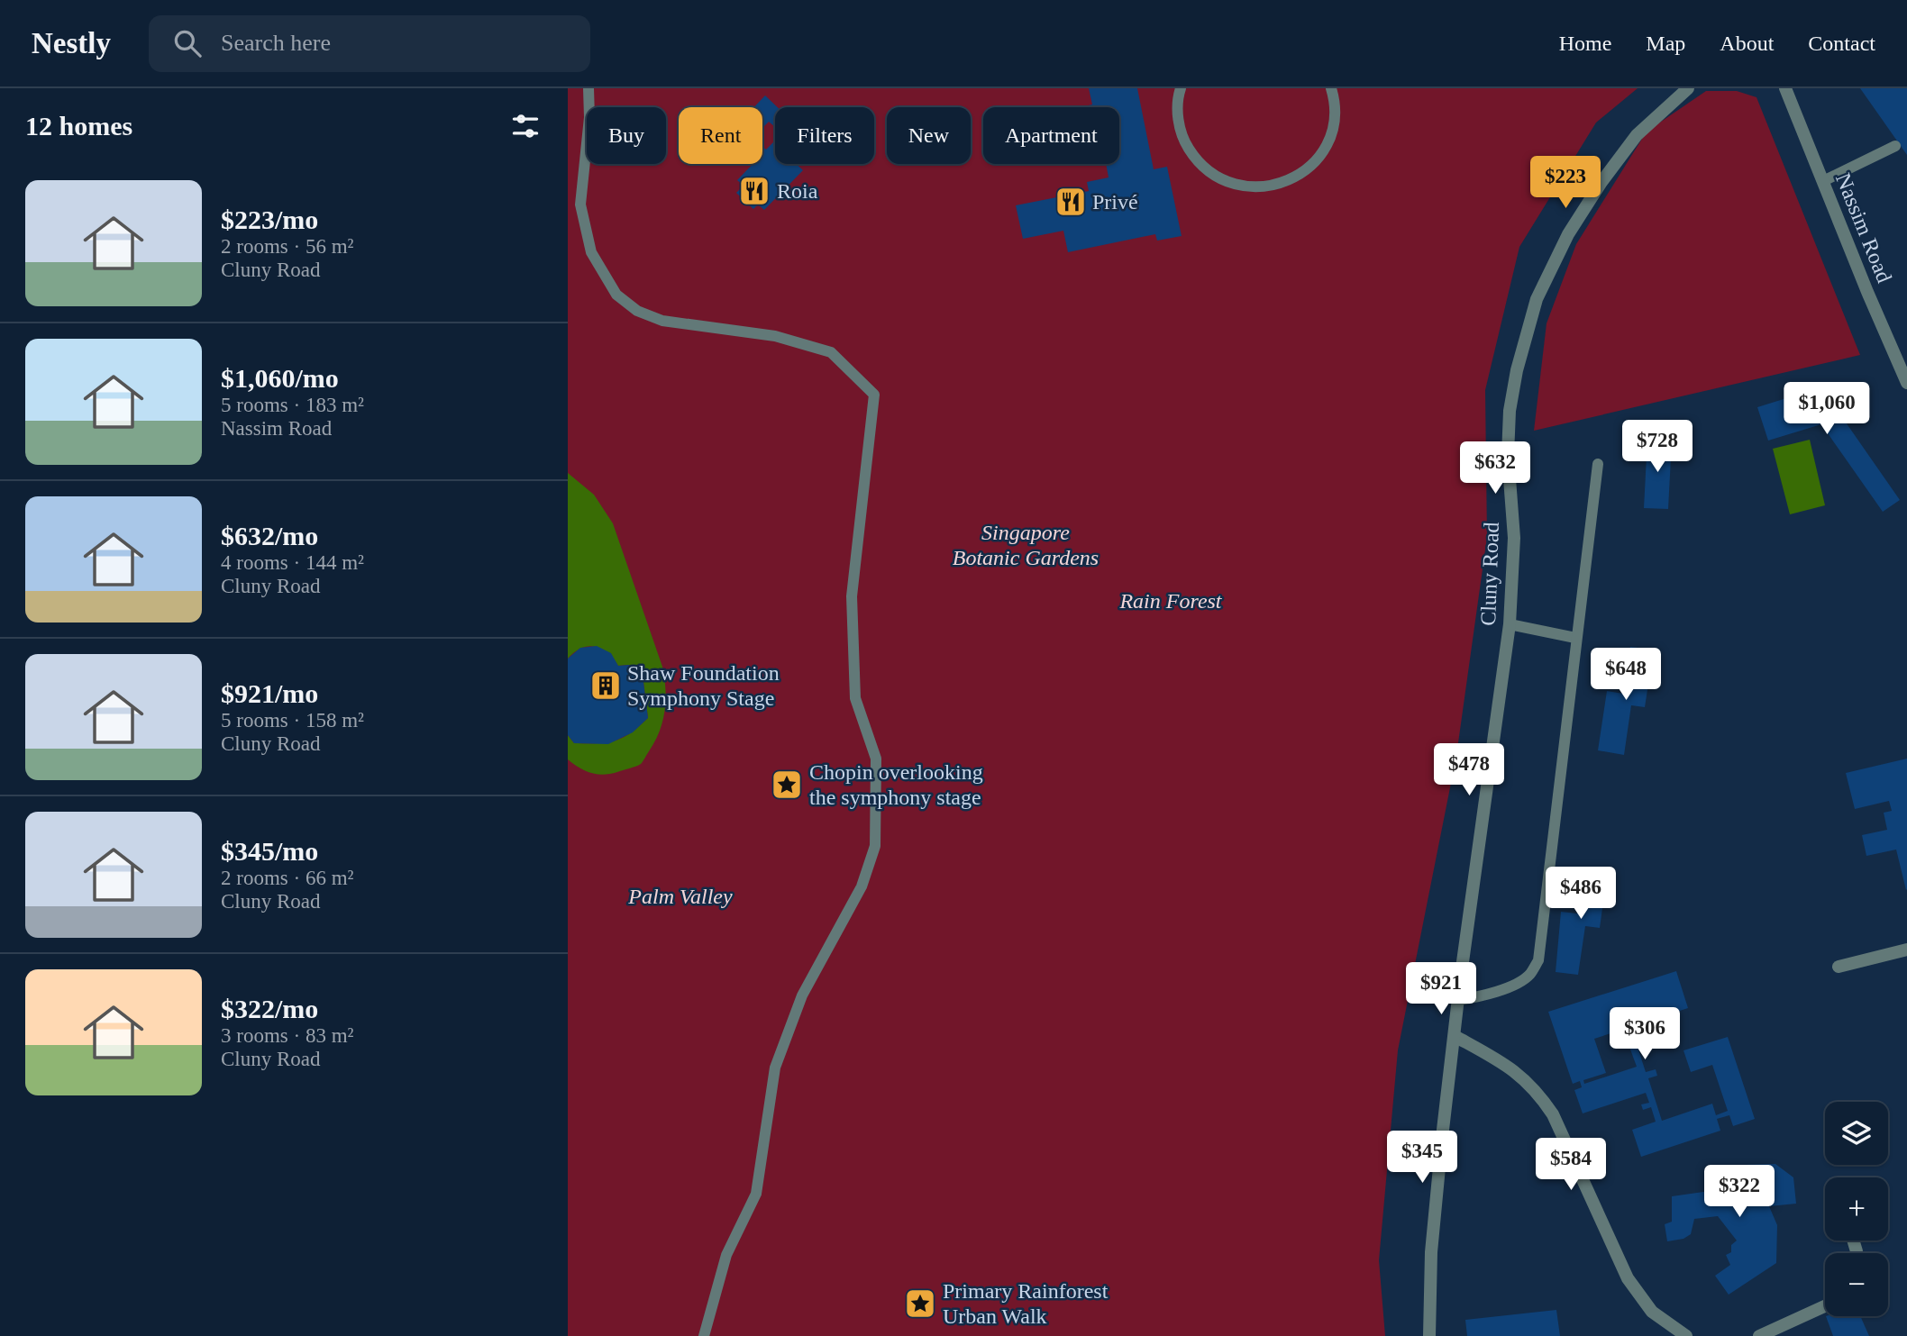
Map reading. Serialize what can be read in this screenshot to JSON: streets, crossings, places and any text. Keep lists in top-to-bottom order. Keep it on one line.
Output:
{"streets":{"street":["Nassim Road","Cluny Road"]},"parks":["Singapore Botanic Gardens","Rain Forest","Palm Valley"],"places":{"restaurant":["Roia","Privé"],"building":["Shaw Foundation Symphony Stage"],"place":["Chopin overlooking the symphony stage","Primary Rainforest Urban Walk"]},"page":{"header":"Nestly","search":"Search here","nav":["Home","Map","About","Contact"],"heading":"12 homes","chip":["Buy","Rent","Filters","New","Apartment"],"price":["$223","$1,060","$728","$632","$648","$478","$486","$921","$306","$345","$584","$322"],"list":[{"name":"$223/mo","note":"2 rooms · 56 m² · Cluny Road"},{"name":"$1,060/mo","note":"5 rooms · 183 m² · Nassim Road"},{"name":"$632/mo","note":"4 rooms · 144 m² · Cluny Road"},{"name":"$921/mo","note":"5 rooms · 158 m² · Cluny Road"},{"name":"$345/mo","note":"2 rooms · 66 m² · Cluny Road"},{"name":"$322/mo","note":"3 rooms · 83 m² · Cluny Road"}],"map_buttons":["+","−"]}}
